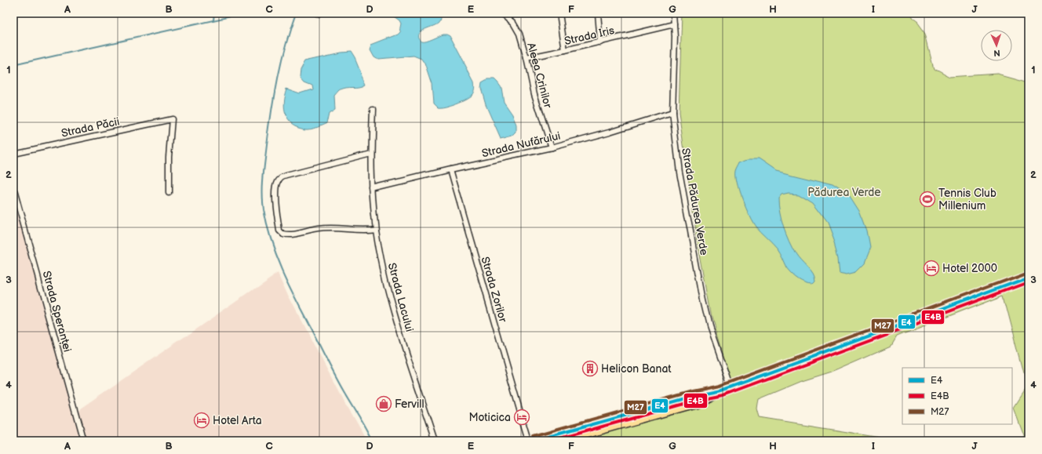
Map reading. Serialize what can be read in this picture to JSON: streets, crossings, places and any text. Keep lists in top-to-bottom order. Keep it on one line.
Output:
{"streets":{"street":["Strada Iris","Aleea Crinilor","Strada Păcii","Strada Nufărului","Strada Pădurea Verde","Strada Zorilor","Strada Lacului","Strada Speranței"]},"crossings":[["Strada Iris","Aleea Crinilor"],["Strada Iris","Strada Pădurea Verde"],["Aleea Crinilor","Strada Nufărului"],["Strada Nufărului","Strada Pădurea Verde"],["Strada Nufărului","Strada Zorilor"],["Strada Nufărului","Strada Lacului"]],"parks":["Pădurea Verde"],"places":{"sports":["Tennis Club Millenium"],"hotel":["Hotel 2000","Moticica","Hotel Arta"],"building":["Helicon Banat"],"shop":["Fervill"]},"lines":["transit line M27","transit line E4","transit line E4B"],"legend":["E4","E4B","M27"],"north":"bottom","grid":{"columns":["A","B","C","D","E","F","G","H","I","J"],"rows":["1","2","3","4"]}}
